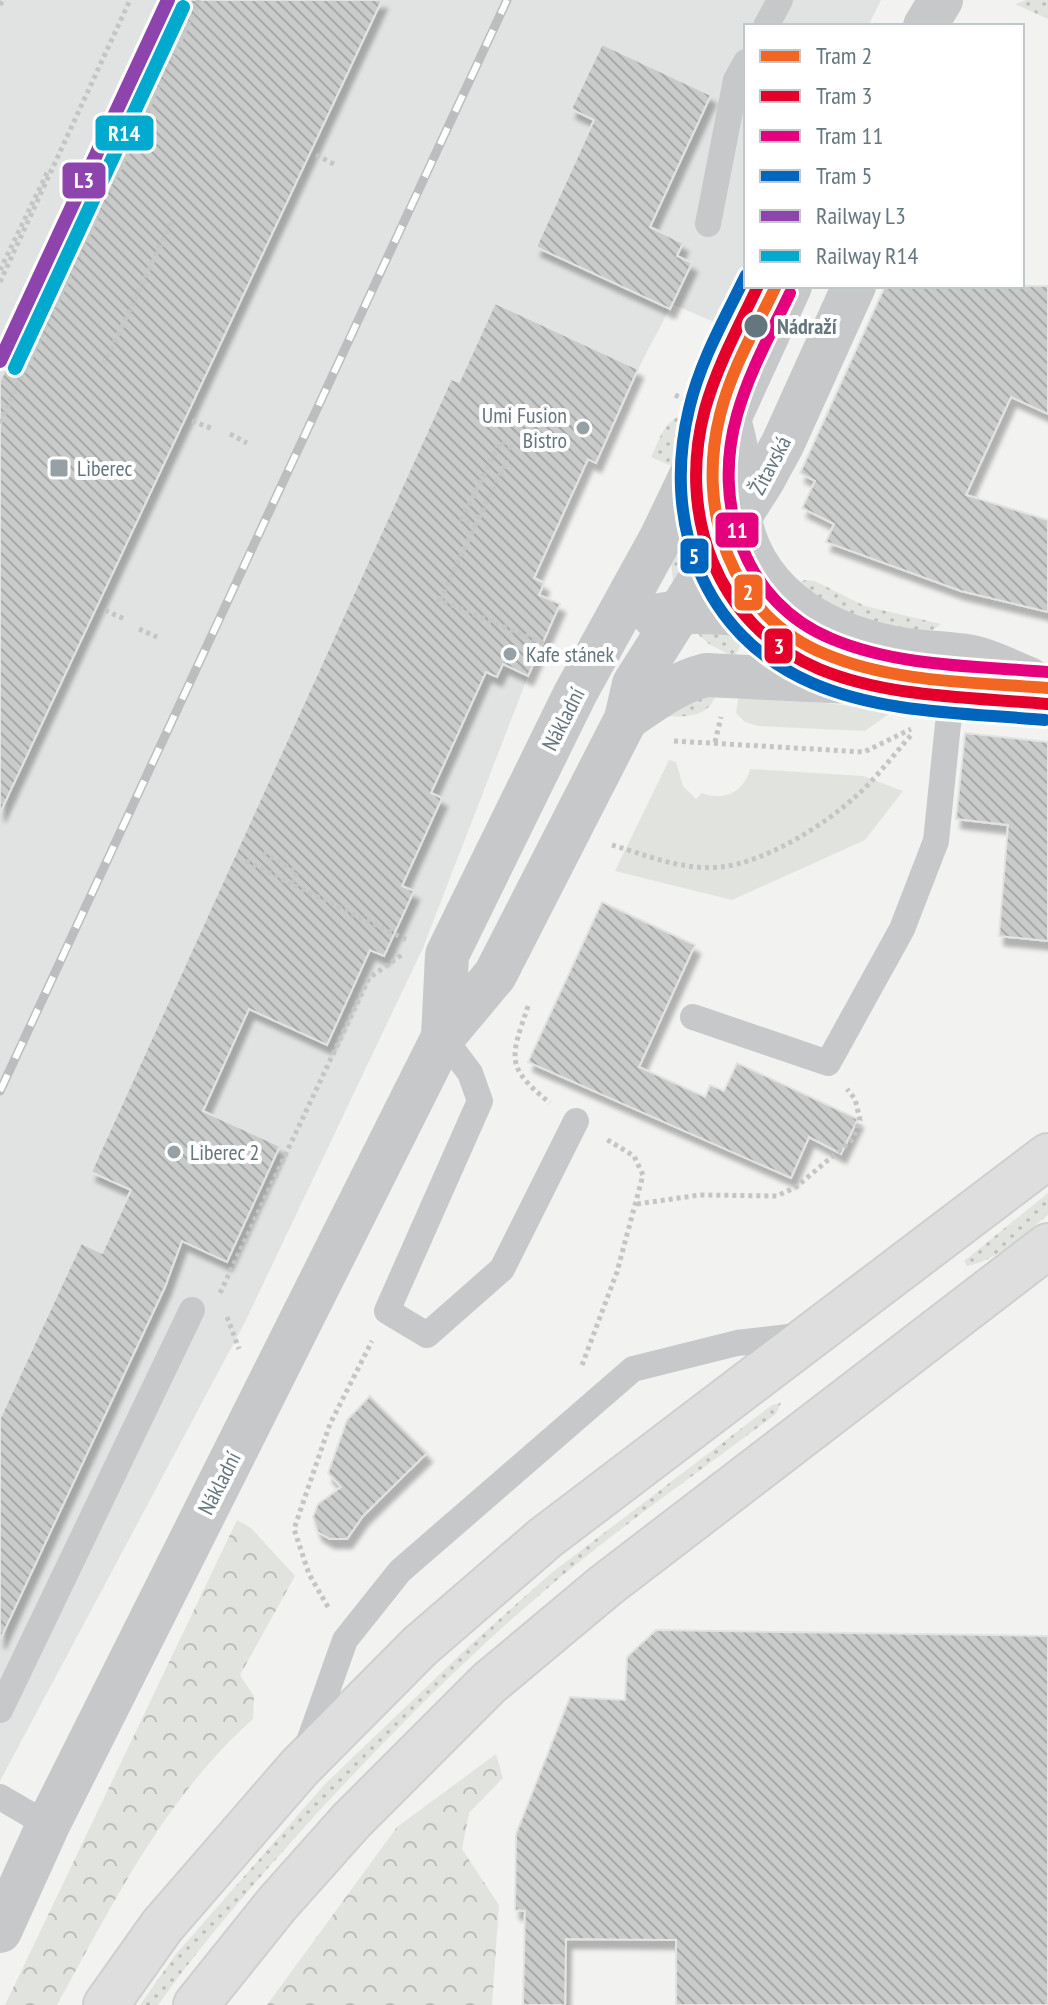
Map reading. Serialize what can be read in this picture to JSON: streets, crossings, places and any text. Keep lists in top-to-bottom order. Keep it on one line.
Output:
{"streets":{"street":["Žitavská","Nákladní"]},"crossings":[["Žitavská","Nákladní"]],"places":{"other":["Nádraží","Umi Fusion Bistro","Kafe stánek","Liberec 2"],"transit":["Liberec"]},"lines":["rail line L3","rail line R14","tram line 5","tram line 2","tram line 3","tram line 11"],"legend":["Tram 2","Tram 3","Tram 11","Tram 5","Railway L3","Railway R14"]}
